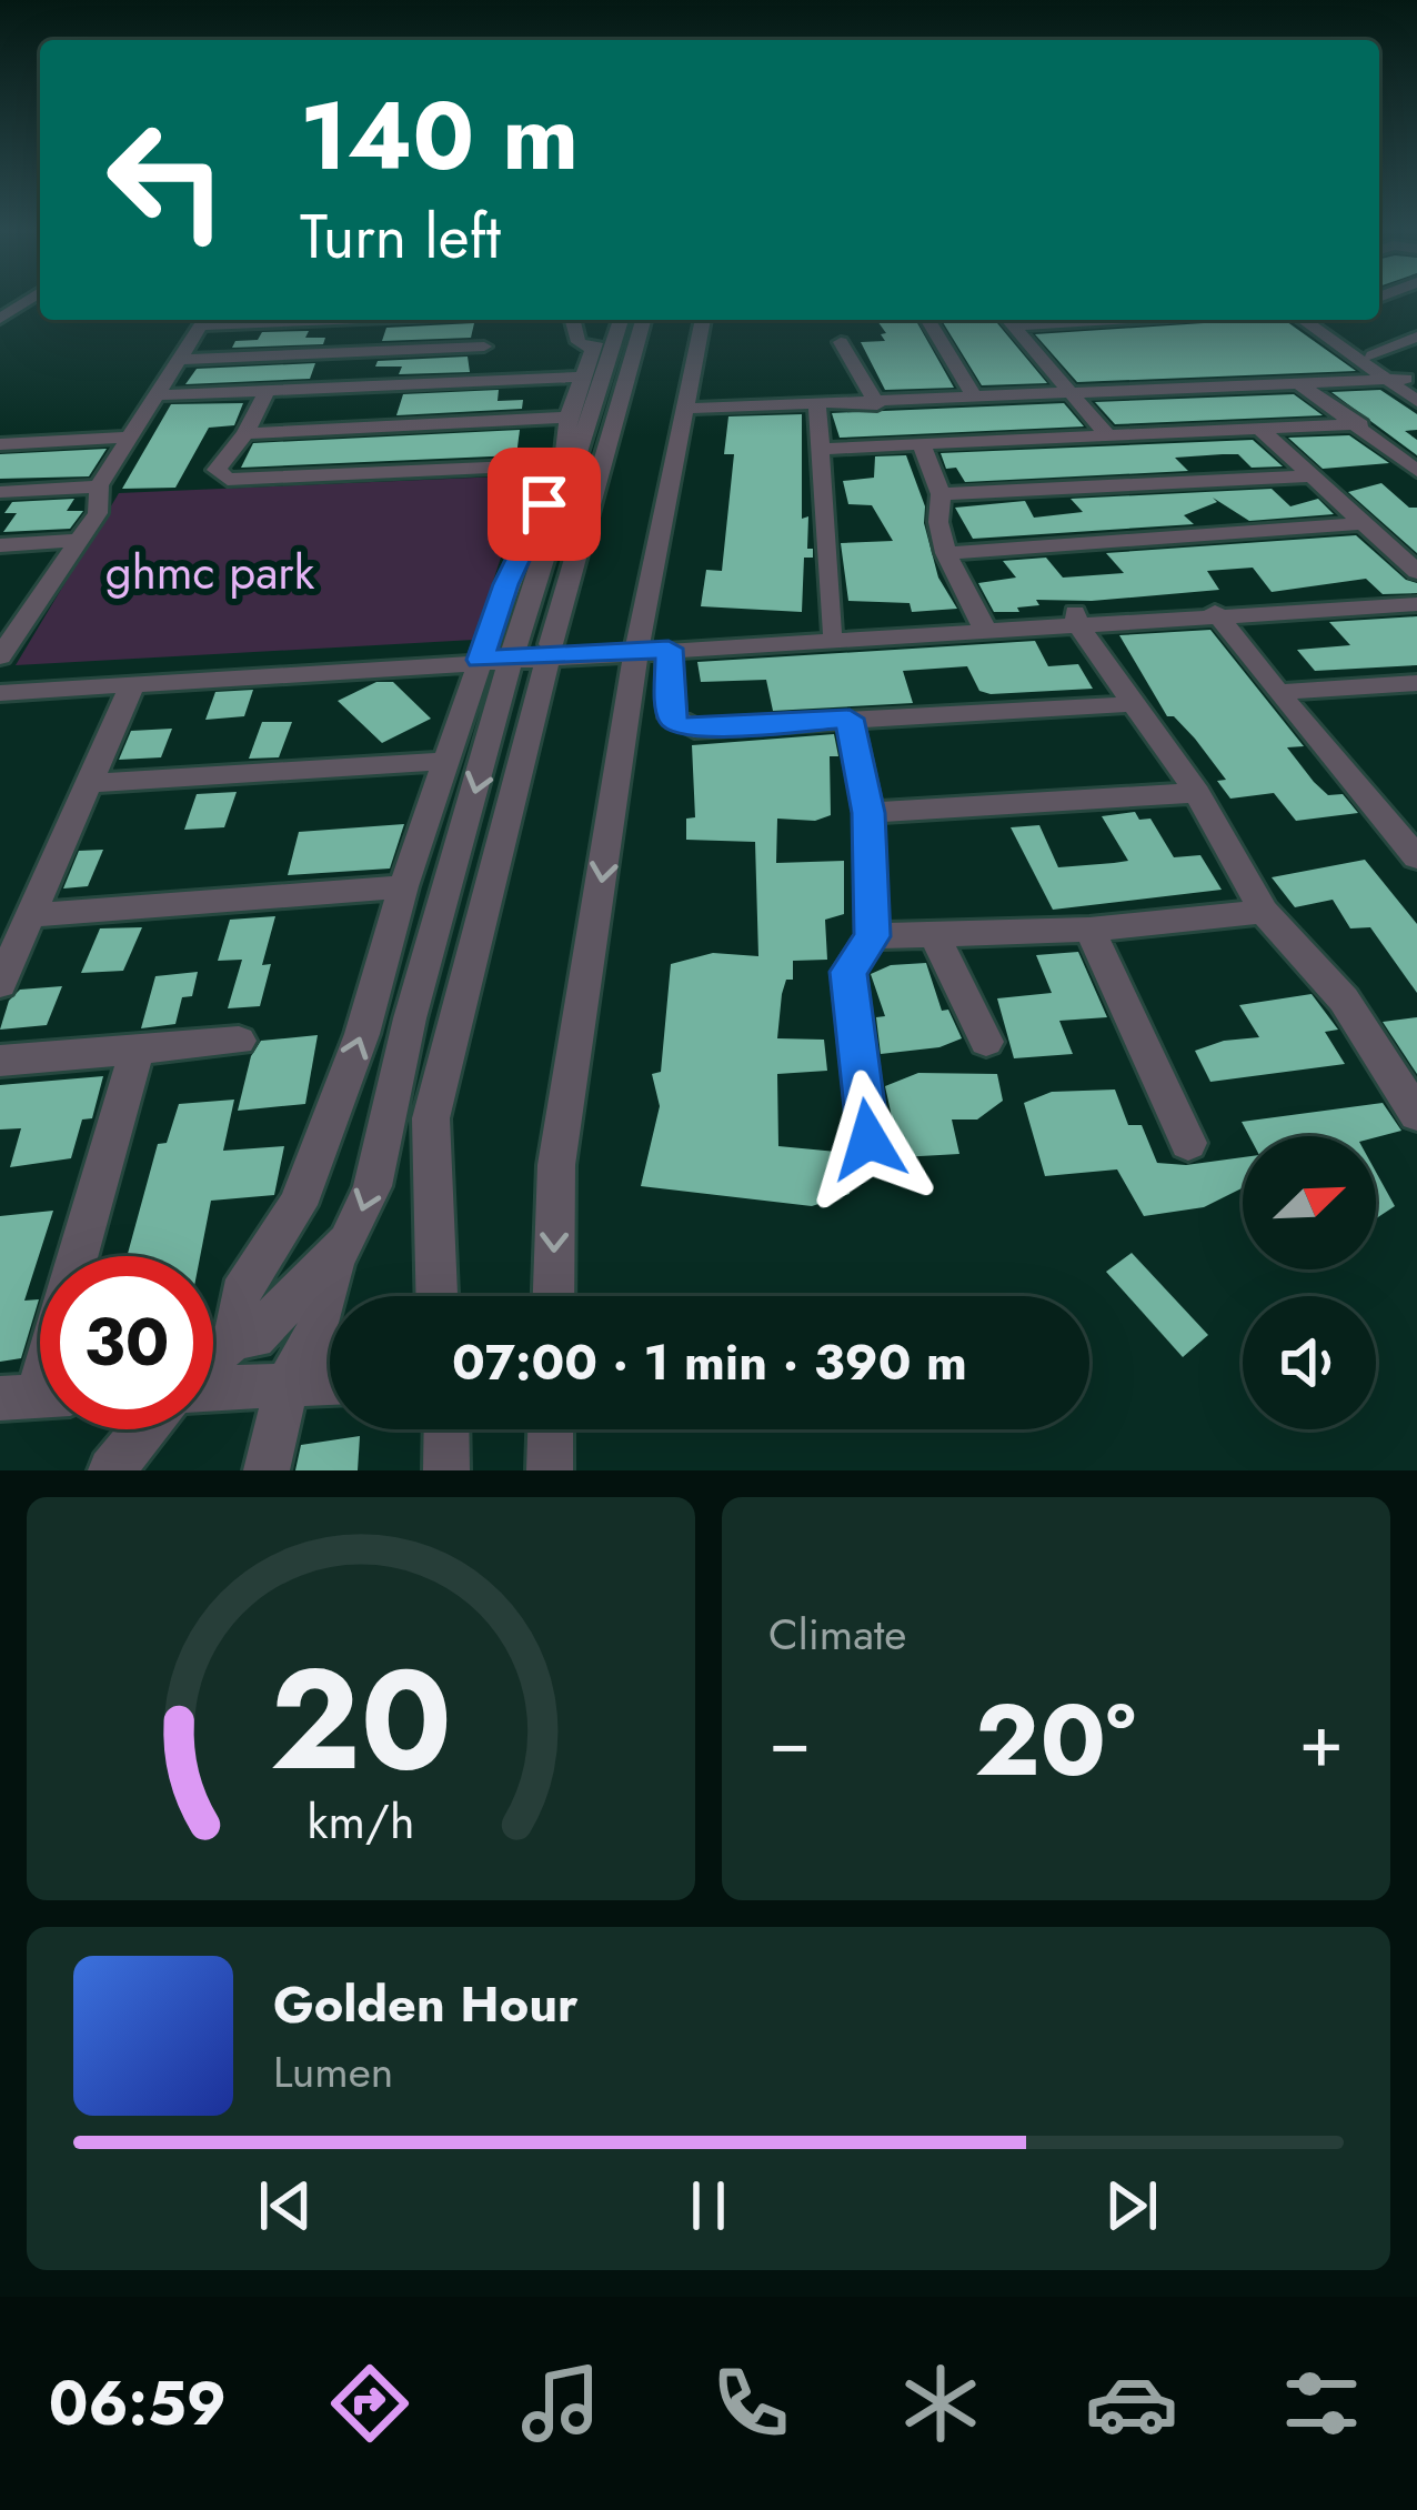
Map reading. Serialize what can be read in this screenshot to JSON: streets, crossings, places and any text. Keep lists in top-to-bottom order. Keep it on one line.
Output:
{"parks":["ghmc park"],"north":"top right","page":{"turn":["140 m","Turn left"],"limit":"30","trip":"07:00 · 1 min · 390 m","tile":"Climate","heat":["−","20°","+"],"song":["Golden Hour","Lumen"],"tabs":"06:59","gauge":["20","km/h"]}}
